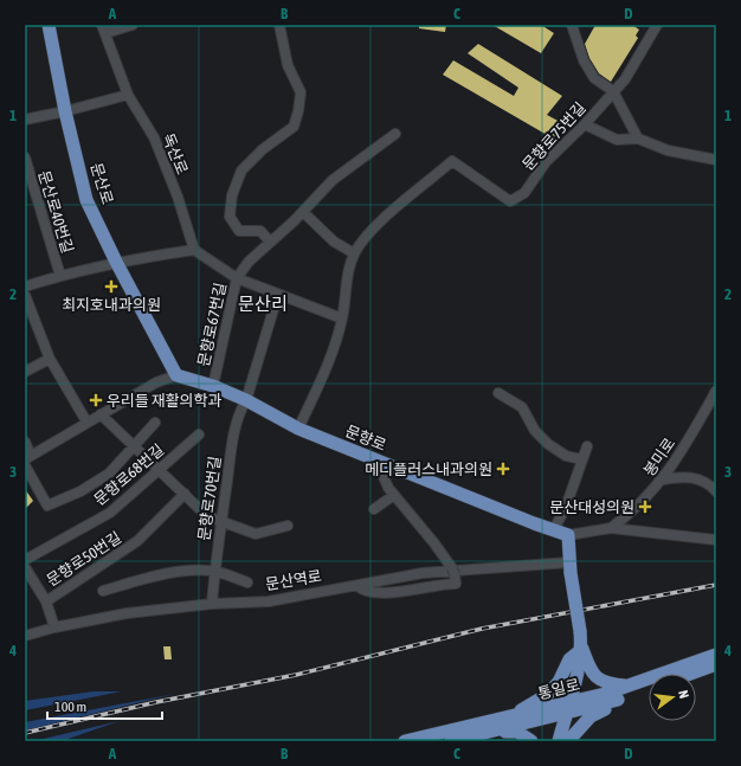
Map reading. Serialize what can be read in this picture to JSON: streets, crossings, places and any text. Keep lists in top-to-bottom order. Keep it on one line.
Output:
{"streets":{"main road":["문산로","문향로","통일로"],"street":["문향로75번길","독산로","문산로40번길","문향로67번길","봉미로","문향로68번길","문향로70번길","문향로50번길","문산역로"]},"crossings":[["문향로75번길","문향로"],["문산로","문산로40번길"],["문산로","문향로"],["문향로67번길","문향로"],["문향로","문향로70번길"],["문향로70번길","문산역로"]],"districts":["문산리"],"places":{"health":["최지호내과의원","우리들 재활의학과","메디플러스내과의원","문산대성의원"]},"scale_bar":"100 m","north":"right","grid":{"columns":["A","B","C","D"],"rows":["1","2","3","4"]}}
